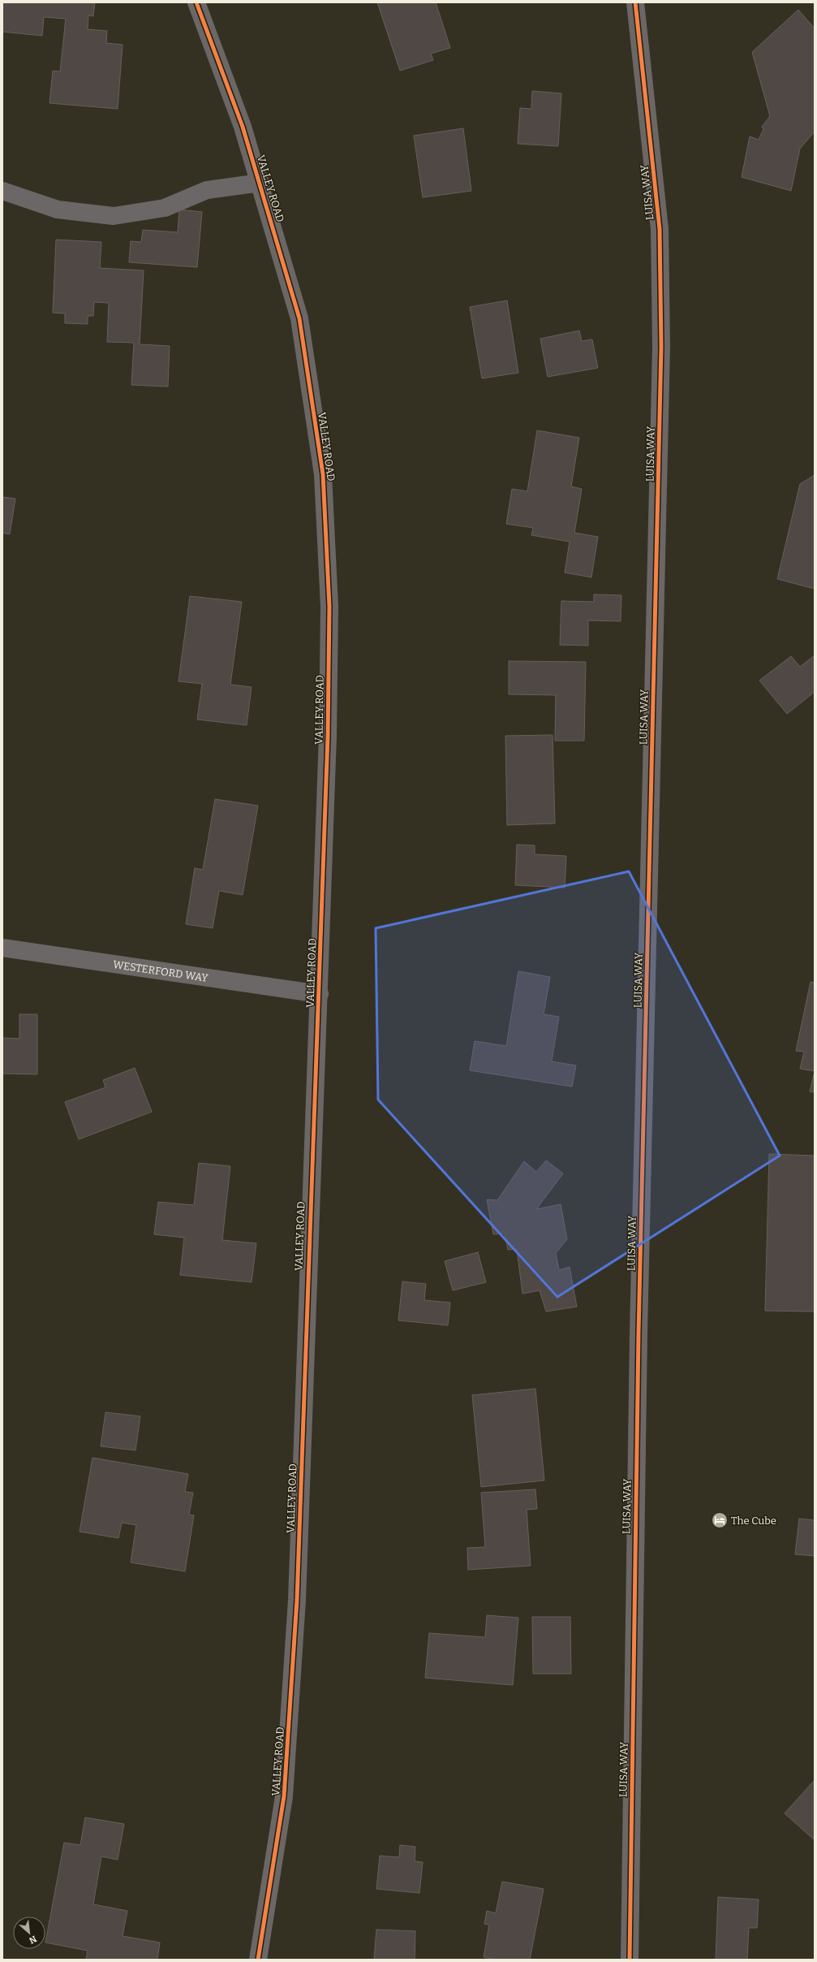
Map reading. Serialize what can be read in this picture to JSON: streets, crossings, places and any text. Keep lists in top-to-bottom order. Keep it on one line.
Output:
{"streets":{"street":["VALLEY ROAD","LUISA WAY","WESTERFORD WAY"]},"crossings":[["VALLEY ROAD","WESTERFORD WAY"]],"places":{"hotel":["The Cube"]},"north":"bottom right"}
